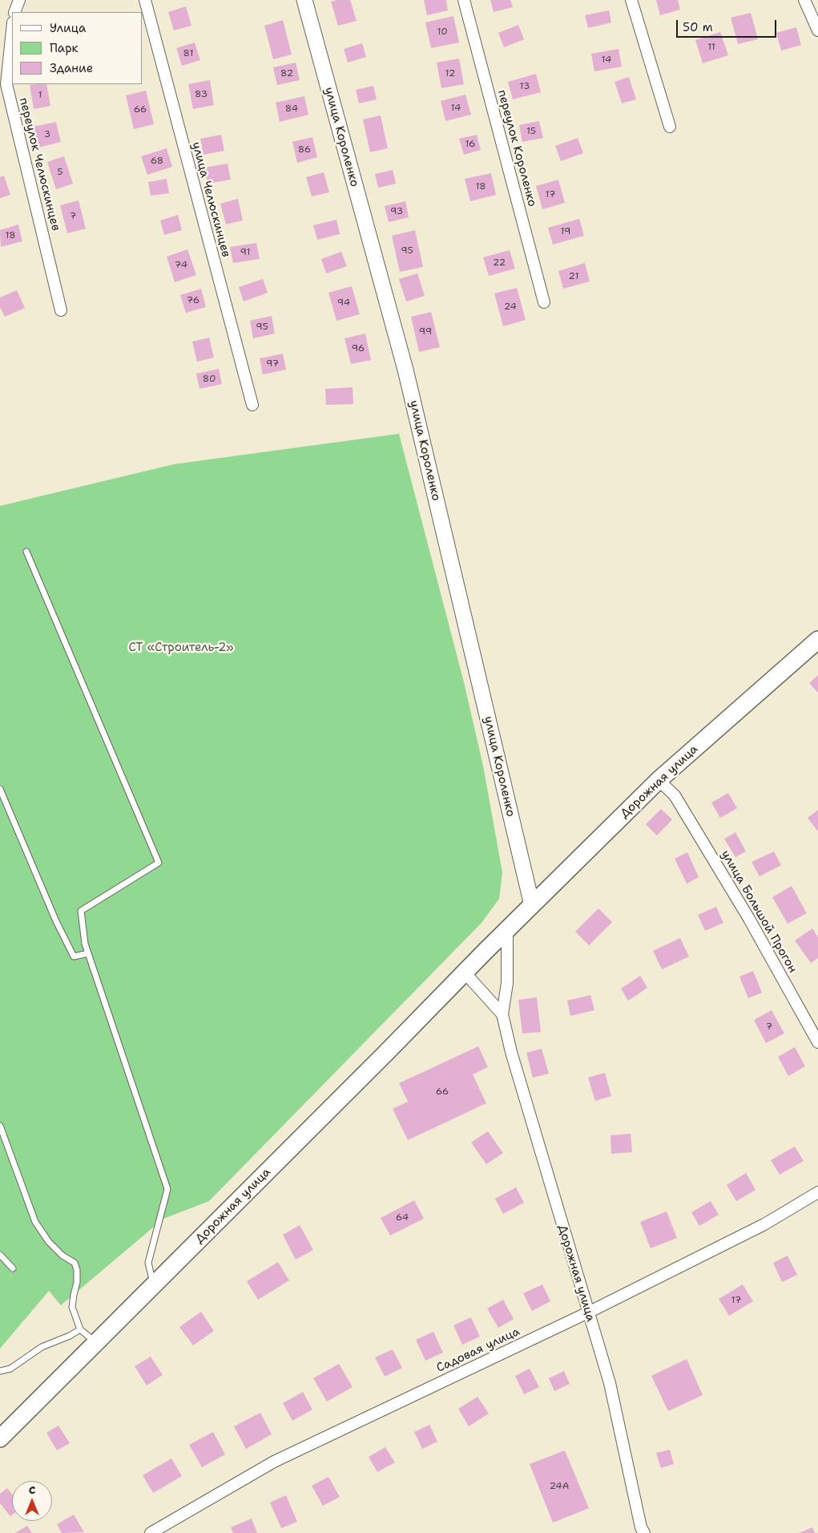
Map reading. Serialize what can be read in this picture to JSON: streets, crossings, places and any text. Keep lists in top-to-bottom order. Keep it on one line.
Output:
{"streets":{"main road":["Дорожная улица"],"street":["улица Короленко","переулок Короленко","переулок Челюскинцев","улица Челюскинцев","улица Большой Прогон","Садовая улица"]},"crossings":[["улица Короленко","Дорожная улица"],["Дорожная улица","улица Большой Прогон"],["Дорожная улица","Садовая улица"]],"parks":["СТ «Строитель-2»"],"house_numbers":["10","11","81","14","82","12","13","83","1","14","84","66","15","3","16","86","68","5","18","17","93","7","19","18","95","91","22","74","21","76","94","24","95","99","96","97","80","7","66","64","17","24А"],"legend":["Улица","Парк","Здание"],"scale_bar":"50 m","north":"top"}
